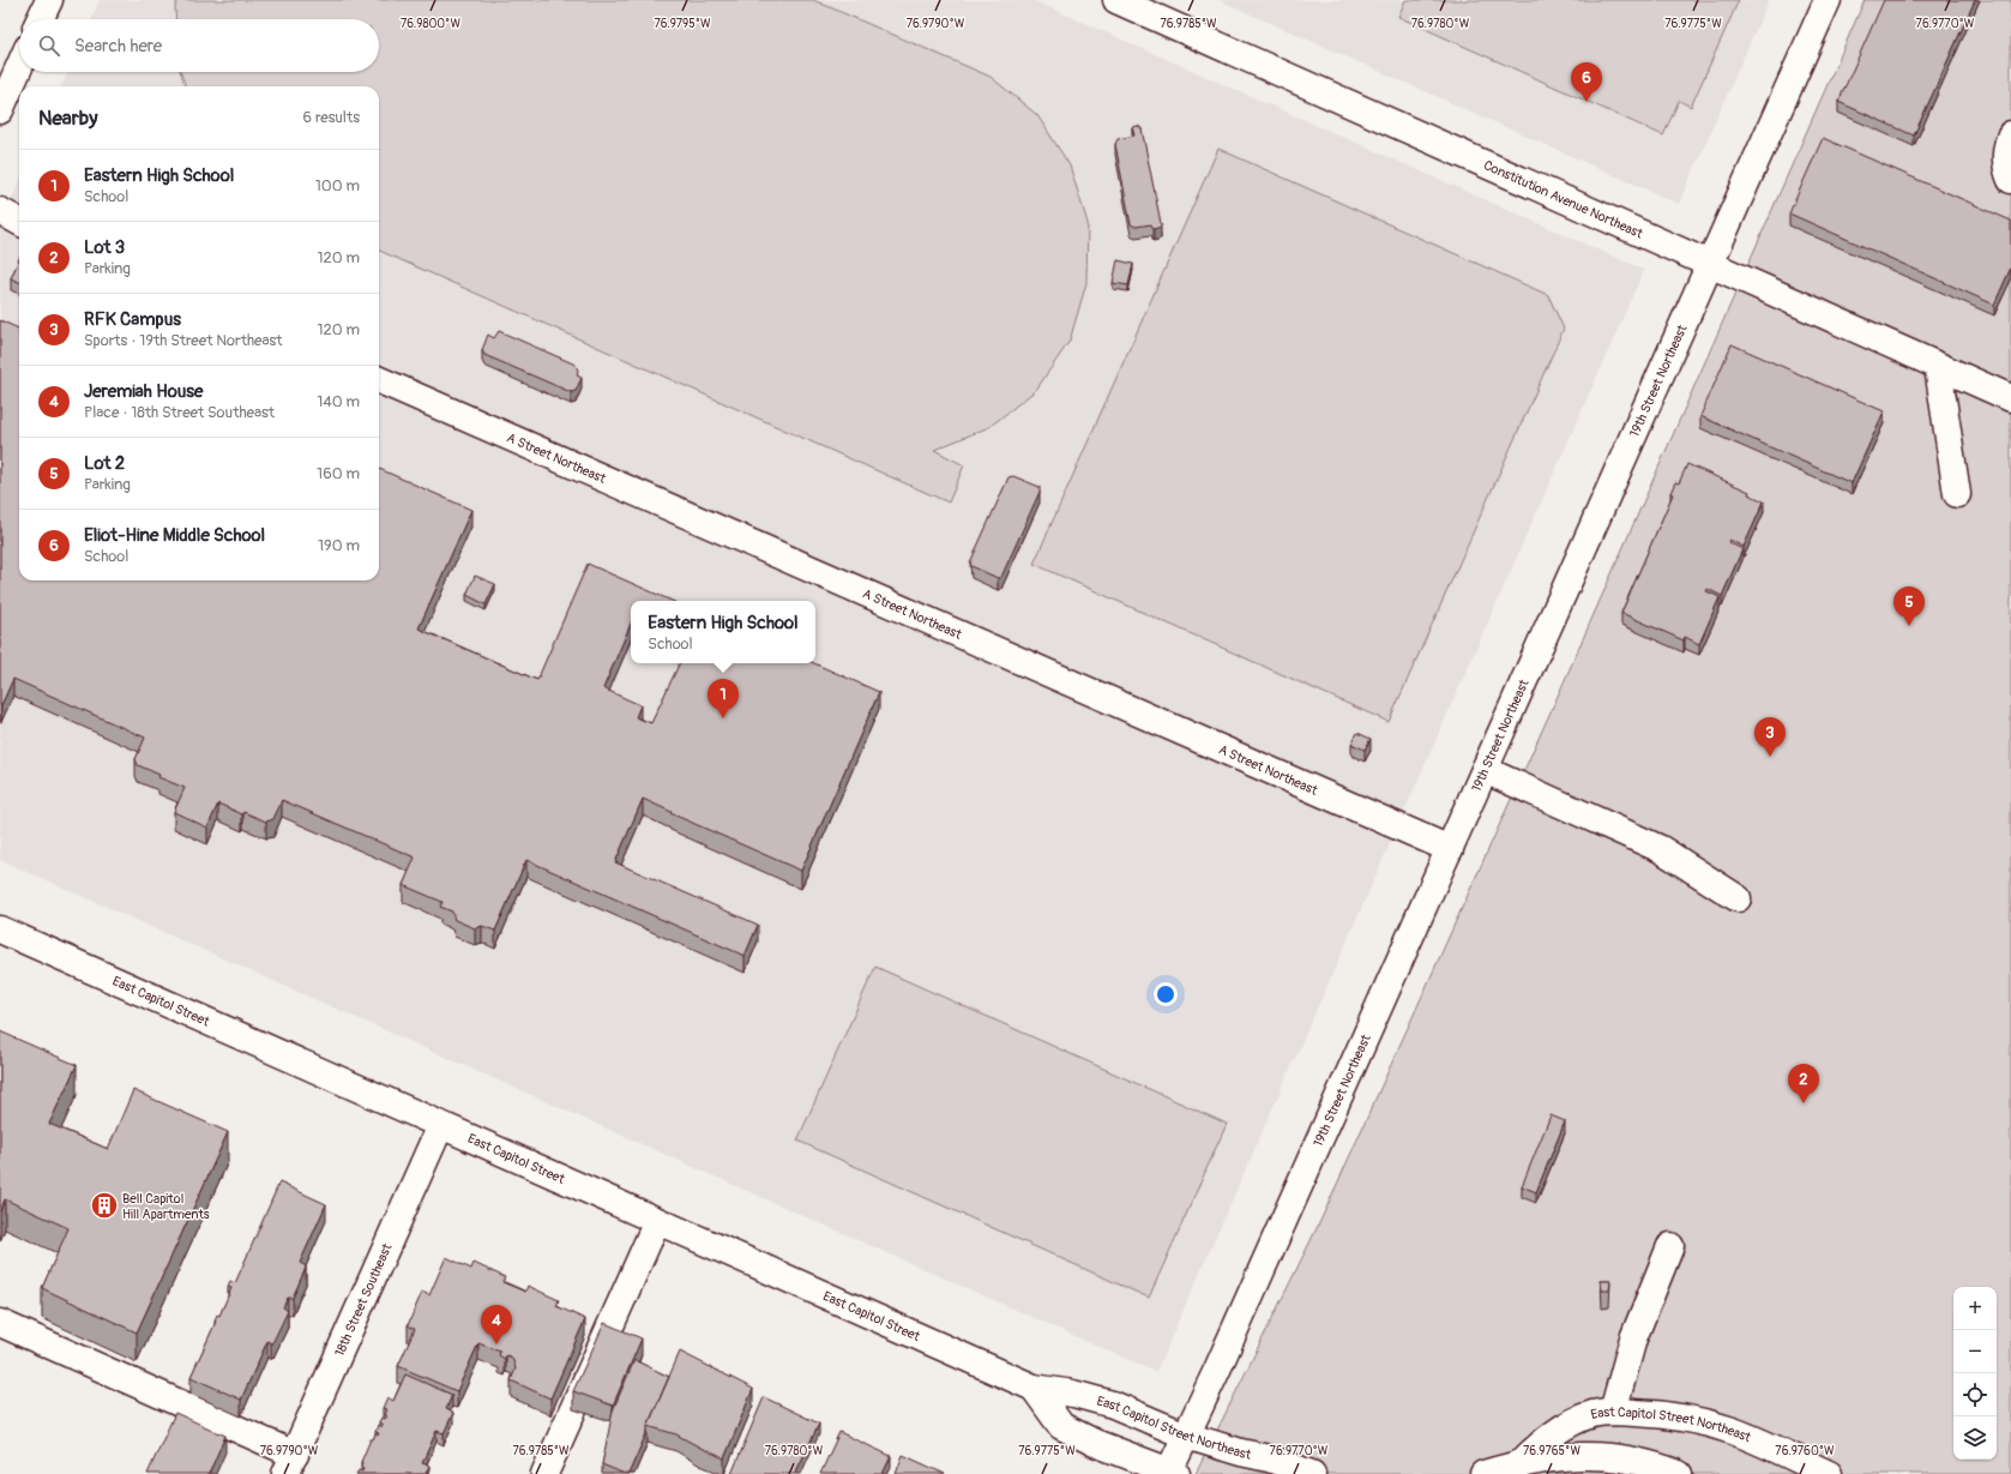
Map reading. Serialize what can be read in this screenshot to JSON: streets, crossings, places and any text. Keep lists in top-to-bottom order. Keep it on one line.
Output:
{"streets":{"main road":["Constitution Avenue Northeast","19th Street Northeast","A Street Northeast","East Capitol Street","18th Street Southeast","East Capitol Street Northeast"]},"crossings":[["Constitution Avenue Northeast","19th Street Northeast"],["19th Street Northeast","A Street Northeast"],["19th Street Northeast","East Capitol Street Northeast"],["East Capitol Street","18th Street Southeast"],["East Capitol Street","East Capitol Street Northeast"]],"places":{"building":["Bell Capitol Hill Apartments"]},"page":{"search":"Search here","pins":["6","5","1","3","2","4"],"heading":["Nearby","6 results"],"list":[{"mark":"1","name":"Eastern High School","note":"School","value":"100 m"},{"mark":"2","name":"Lot 3","note":"Parking","value":"120 m"},{"mark":"3","name":"RFK Campus","note":"Sports · 19th Street Northeast","value":"120 m"},{"mark":"4","name":"Jeremiah House","note":"Place · 18th Street Southeast","value":"140 m"},{"mark":"5","name":"Lot 2","note":"Parking","value":"160 m"},{"mark":"6","name":"Eliot-Hine Middle School","note":"School","value":"190 m"}],"popup":["Eastern High School","School"],"map_buttons":["+","−"]},"coordinates":["76.9800°W","76.9795°W","76.9785°W","76.9780°W","76.9775°W","76.9790°W","76.9770°W","76.9765°W","76.9760°W"]}
